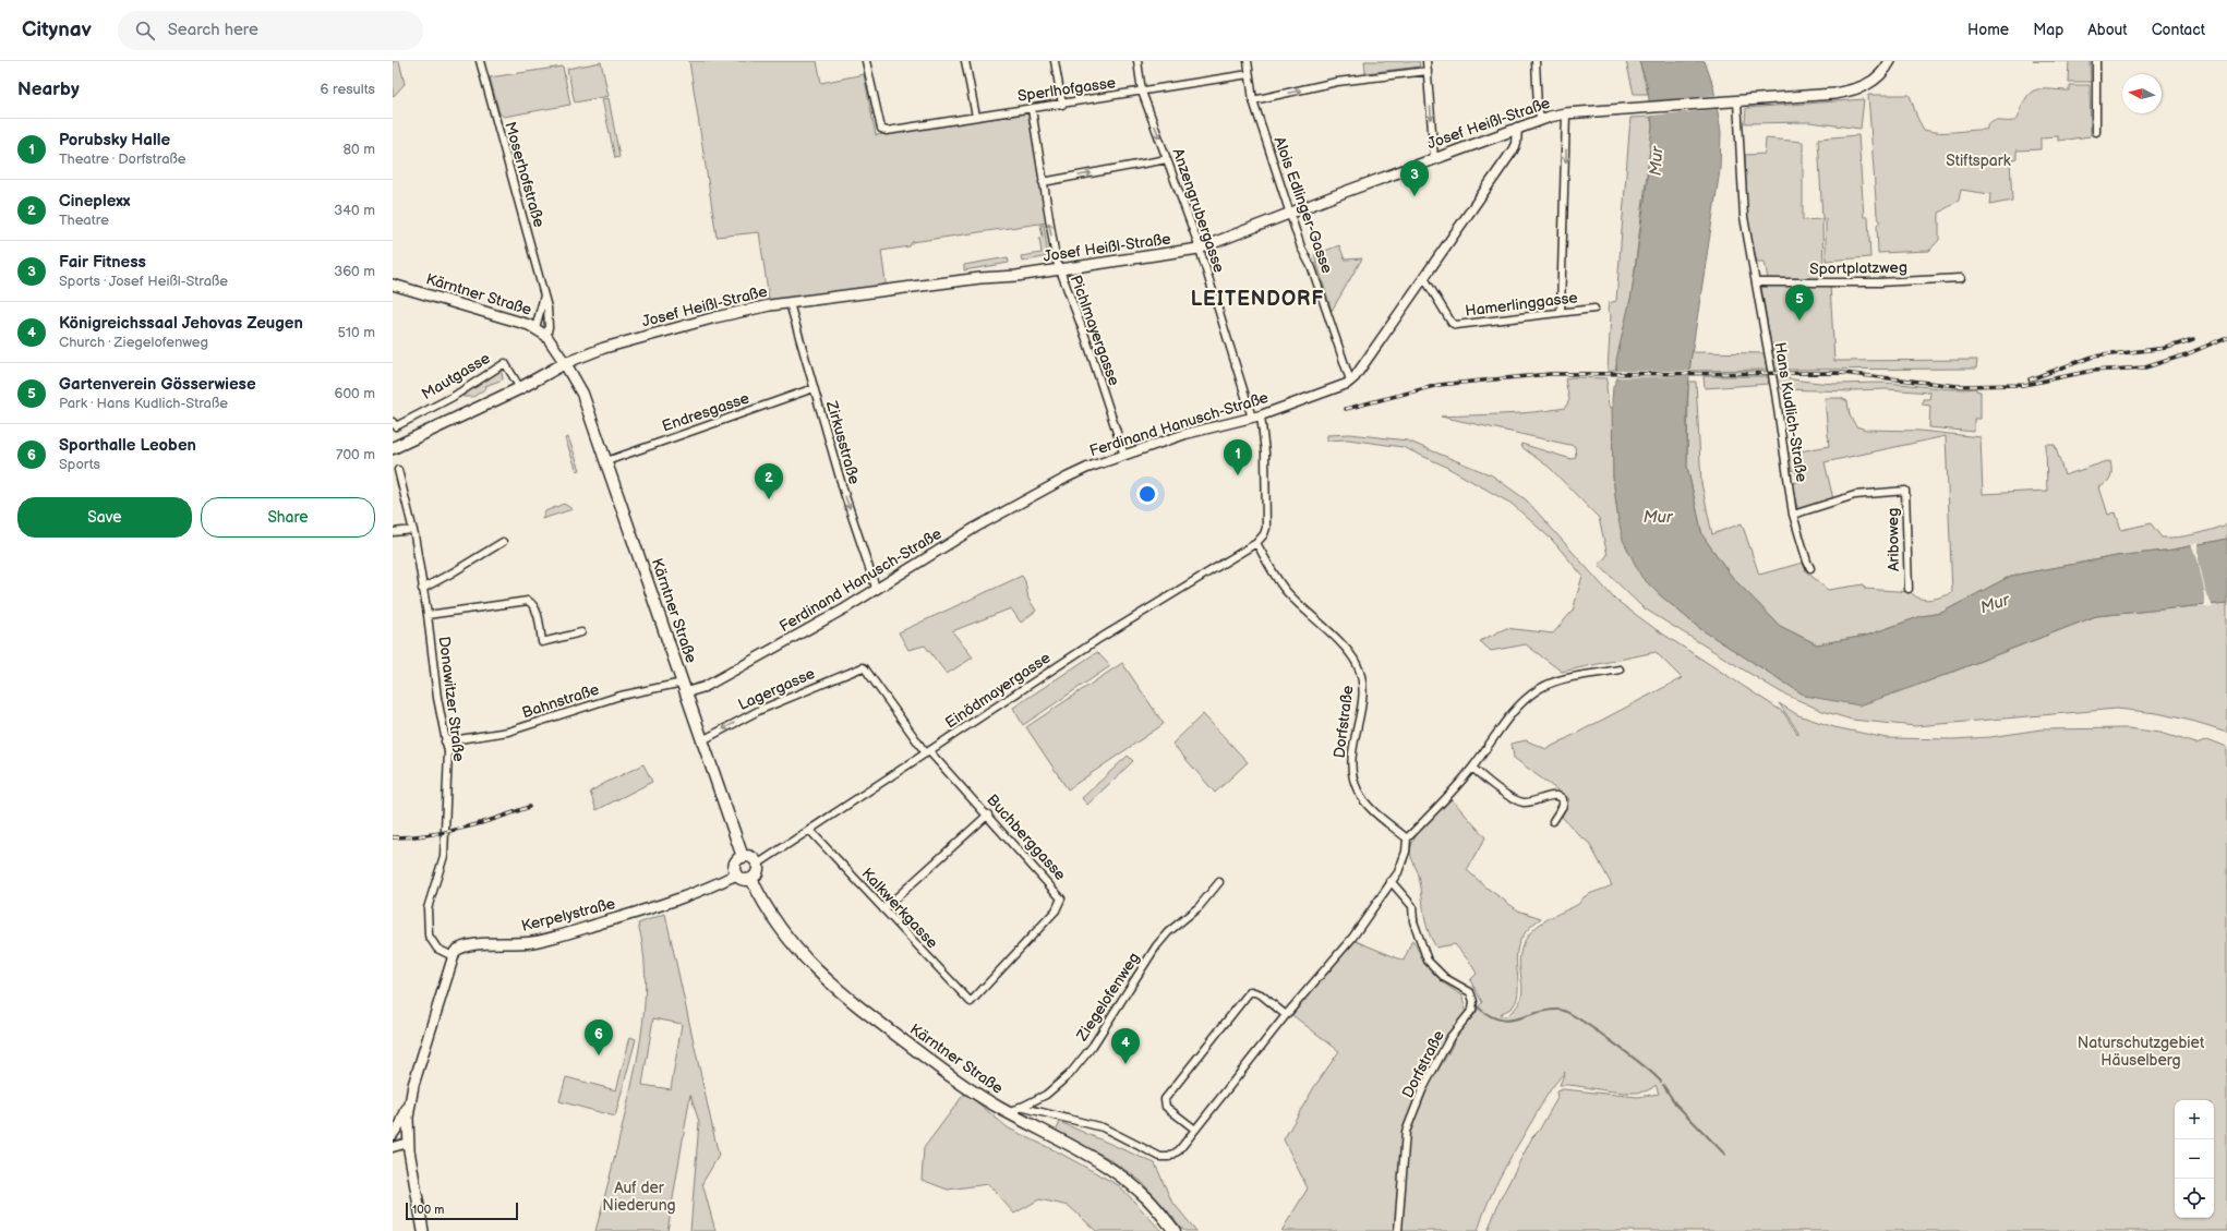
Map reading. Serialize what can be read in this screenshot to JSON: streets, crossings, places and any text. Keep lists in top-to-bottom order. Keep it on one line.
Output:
{"streets":{"main road":["Josef Heißl-Straße","Kärntner Straße","Kerpelystraße"],"street":["Sperlhofgasse","Moserhofstraße","Alois Edlinger-Gasse","Anzengrubergasse","Sportplatzweg","Hamerlinggasse","Pichlmayergasse","Mautgasse","Endresgasse","Hans Kudlich-Straße","Ferdinand Hanusch-Straße","Zirkusstraße","Ariboweg","Lagergasse","Einödmayergasse","Donawitzer Straße","Bahnstraße","Dorfstraße","Buchberggasse","Kalkwerkgasse","Ziegelofenweg"]},"crossings":[["Sperlhofgasse","Alois Edlinger-Gasse"],["Sperlhofgasse","Anzengrubergasse"],["Sperlhofgasse","Pichlmayergasse"],["Josef Heißl-Straße","Alois Edlinger-Gasse"],["Josef Heißl-Straße","Anzengrubergasse"],["Josef Heißl-Straße","Kärntner Straße"],["Josef Heißl-Straße","Pichlmayergasse"],["Josef Heißl-Straße","Hans Kudlich-Straße"],["Josef Heißl-Straße","Ferdinand Hanusch-Straße"],["Josef Heißl-Straße","Zirkusstraße"],["Moserhofstraße","Kärntner Straße"],["Alois Edlinger-Gasse","Ferdinand Hanusch-Straße"],["Anzengrubergasse","Ferdinand Hanusch-Straße"],["Sportplatzweg","Hans Kudlich-Straße"],["Kärntner Straße","Endresgasse"],["Kärntner Straße","Ferdinand Hanusch-Straße"],["Kärntner Straße","Lagergasse"],["Kärntner Straße","Einödmayergasse"],["Kärntner Straße","Bahnstraße"],["Kärntner Straße","Kerpelystraße"],["Kärntner Straße","Ziegelofenweg"],["Hamerlinggasse","Ferdinand Hanusch-Straße"],["Pichlmayergasse","Ferdinand Hanusch-Straße"],["Endresgasse","Zirkusstraße"],["Hans Kudlich-Straße","Ariboweg"],["Ferdinand Hanusch-Straße","Zirkusstraße"],["Ferdinand Hanusch-Straße","Bahnstraße"],["Lagergasse","Buchberggasse"],["Einödmayergasse","Dorfstraße"],["Einödmayergasse","Buchberggasse"],["Einödmayergasse","Kalkwerkgasse"],["Einödmayergasse","Kerpelystraße"],["Donawitzer Straße","Bahnstraße"],["Donawitzer Straße","Kerpelystraße"],["Buchberggasse","Kalkwerkgasse"]],"one_way":["Zirkusstraße","Lagergasse"],"districts":["LEITENDORF"],"water":["Mur"],"parks":["Stiftspark","Naturschutzgebiet Häuselberg","Auf der Niederung"],"scale_bar":"100 m","north":"left","page":{"header":"Citynav","search":"Search here","nav":["Home","Map","About","Contact"],"heading":["Nearby","6 results"],"list":[{"mark":"1","name":"Porubsky Halle","note":"Theatre · Dorfstraße","value":"80 m"},{"mark":"2","name":"Cineplexx","note":"Theatre","value":"340 m"},{"mark":"3","name":"Fair Fitness","note":"Sports · Josef Heißl-Straße","value":"360 m"},{"mark":"4","name":"Königreichssaal Jehovas Zeugen","note":"Church · Ziegelofenweg","value":"510 m"},{"mark":"5","name":"Gartenverein Gösserwiese","note":"Park · Hans Kudlich-Straße","value":"600 m"},{"mark":"6","name":"Sporthalle Leoben","note":"Sports","value":"700 m"}],"pins":["3","5","1","2","6","4"],"buttons":["Save","Share"],"map_buttons":["+","−"],"scale":"100 m"}}
